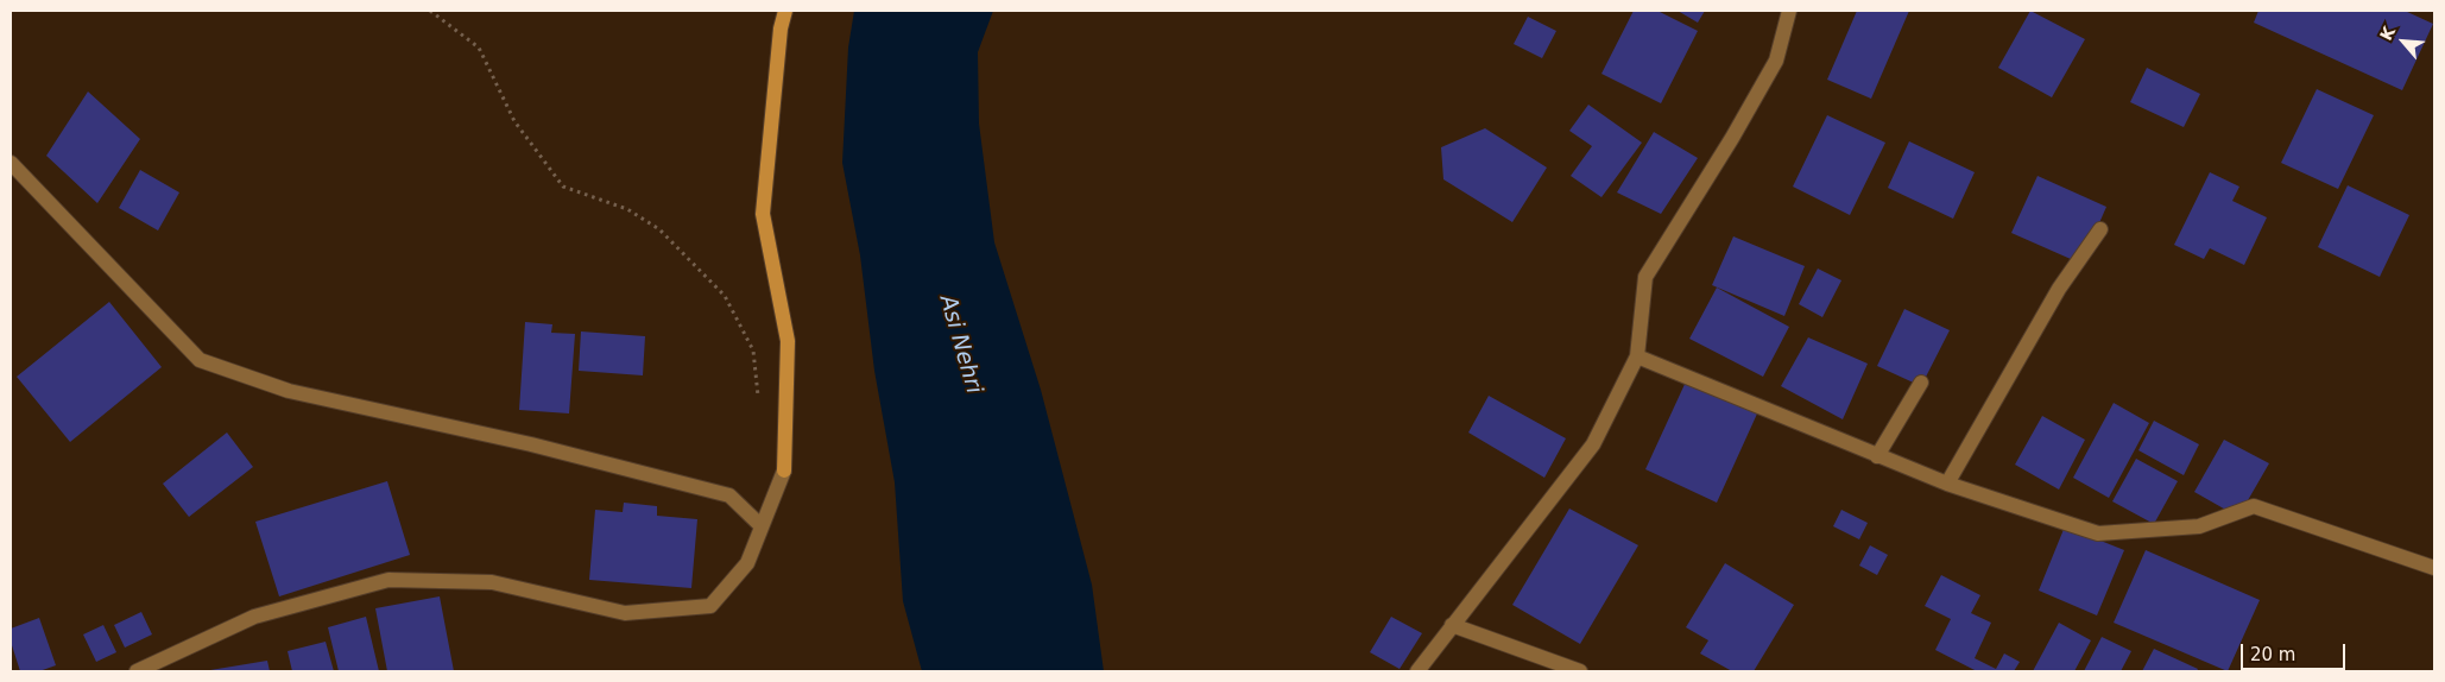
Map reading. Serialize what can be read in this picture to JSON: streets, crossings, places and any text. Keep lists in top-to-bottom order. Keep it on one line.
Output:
{"water":["Asi Nehri"],"scale_bar":"20 m","north":"top left"}
